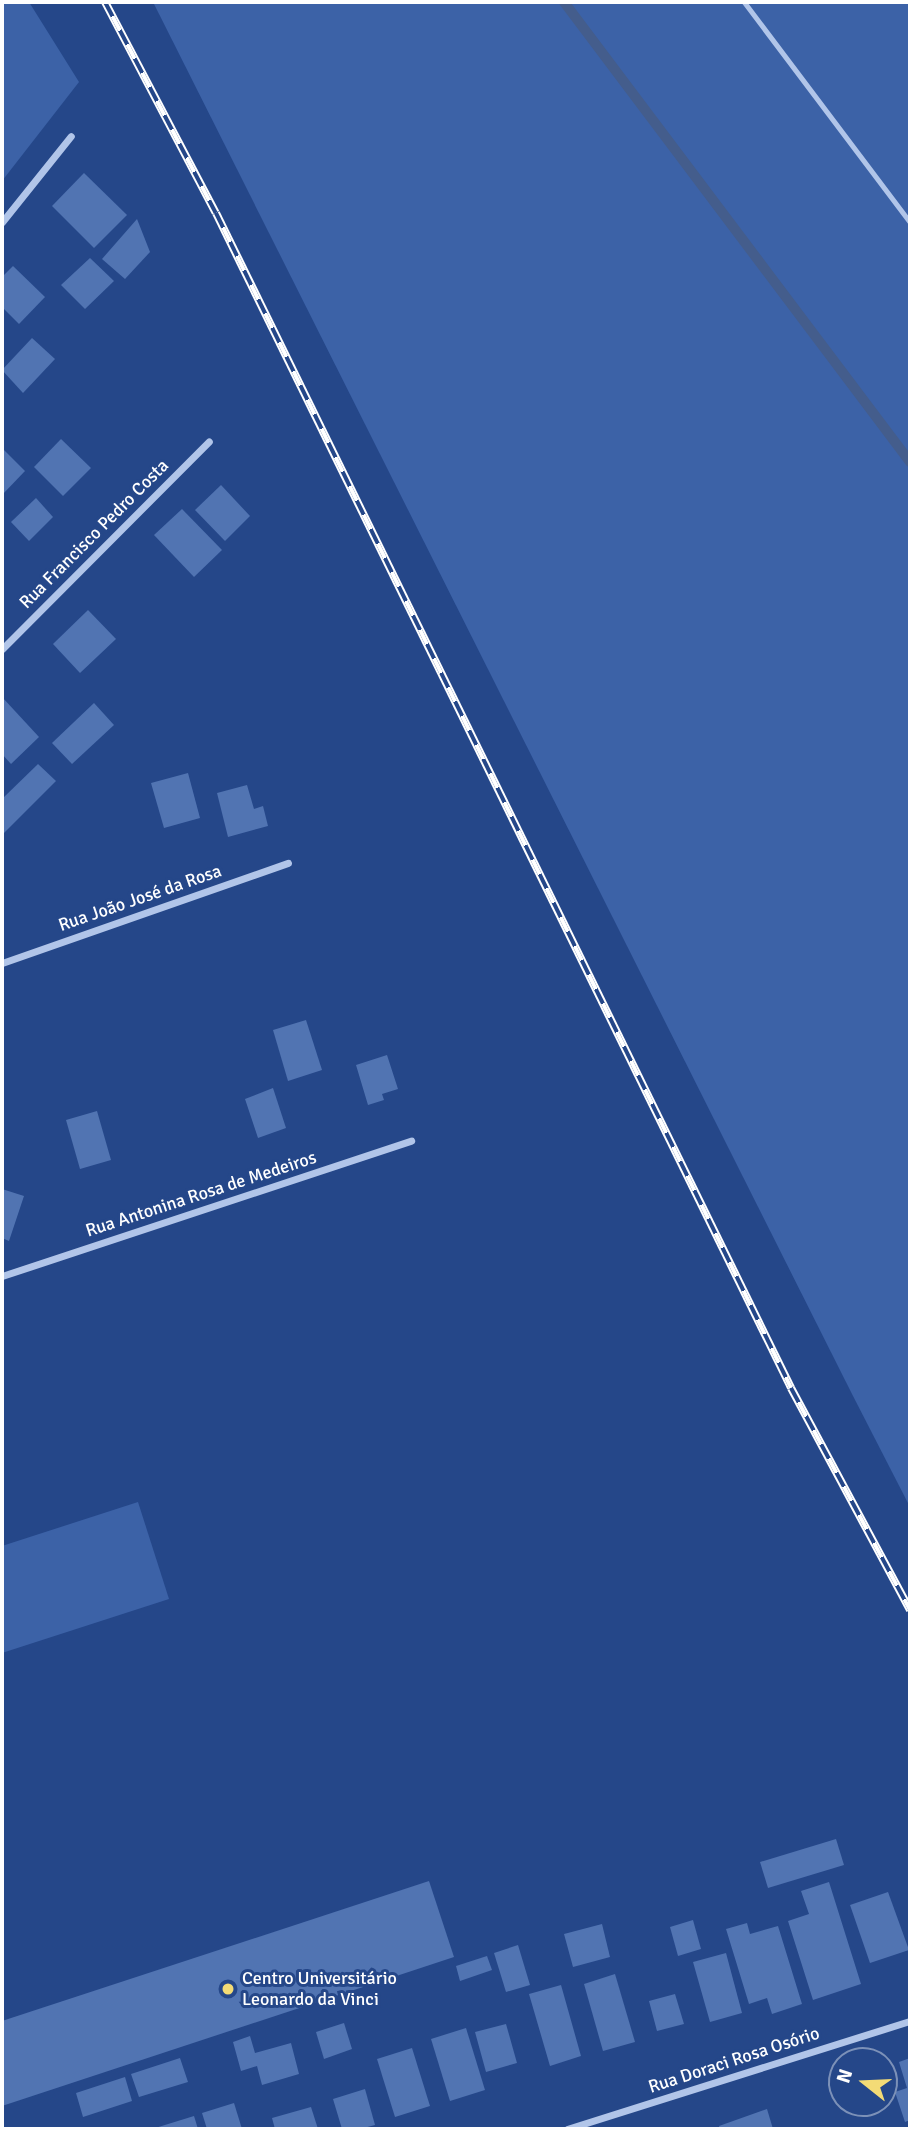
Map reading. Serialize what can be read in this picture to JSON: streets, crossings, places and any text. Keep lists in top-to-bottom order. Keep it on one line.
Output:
{"streets":{"street":["Rua Francisco Pedro Costa","Rua João José da Rosa","Rua Antonina Rosa de Medeiros","Rua Doraci Rosa Osório"]},"places":["Centro Universitário Leonardo da Vinci"],"north":"left"}
